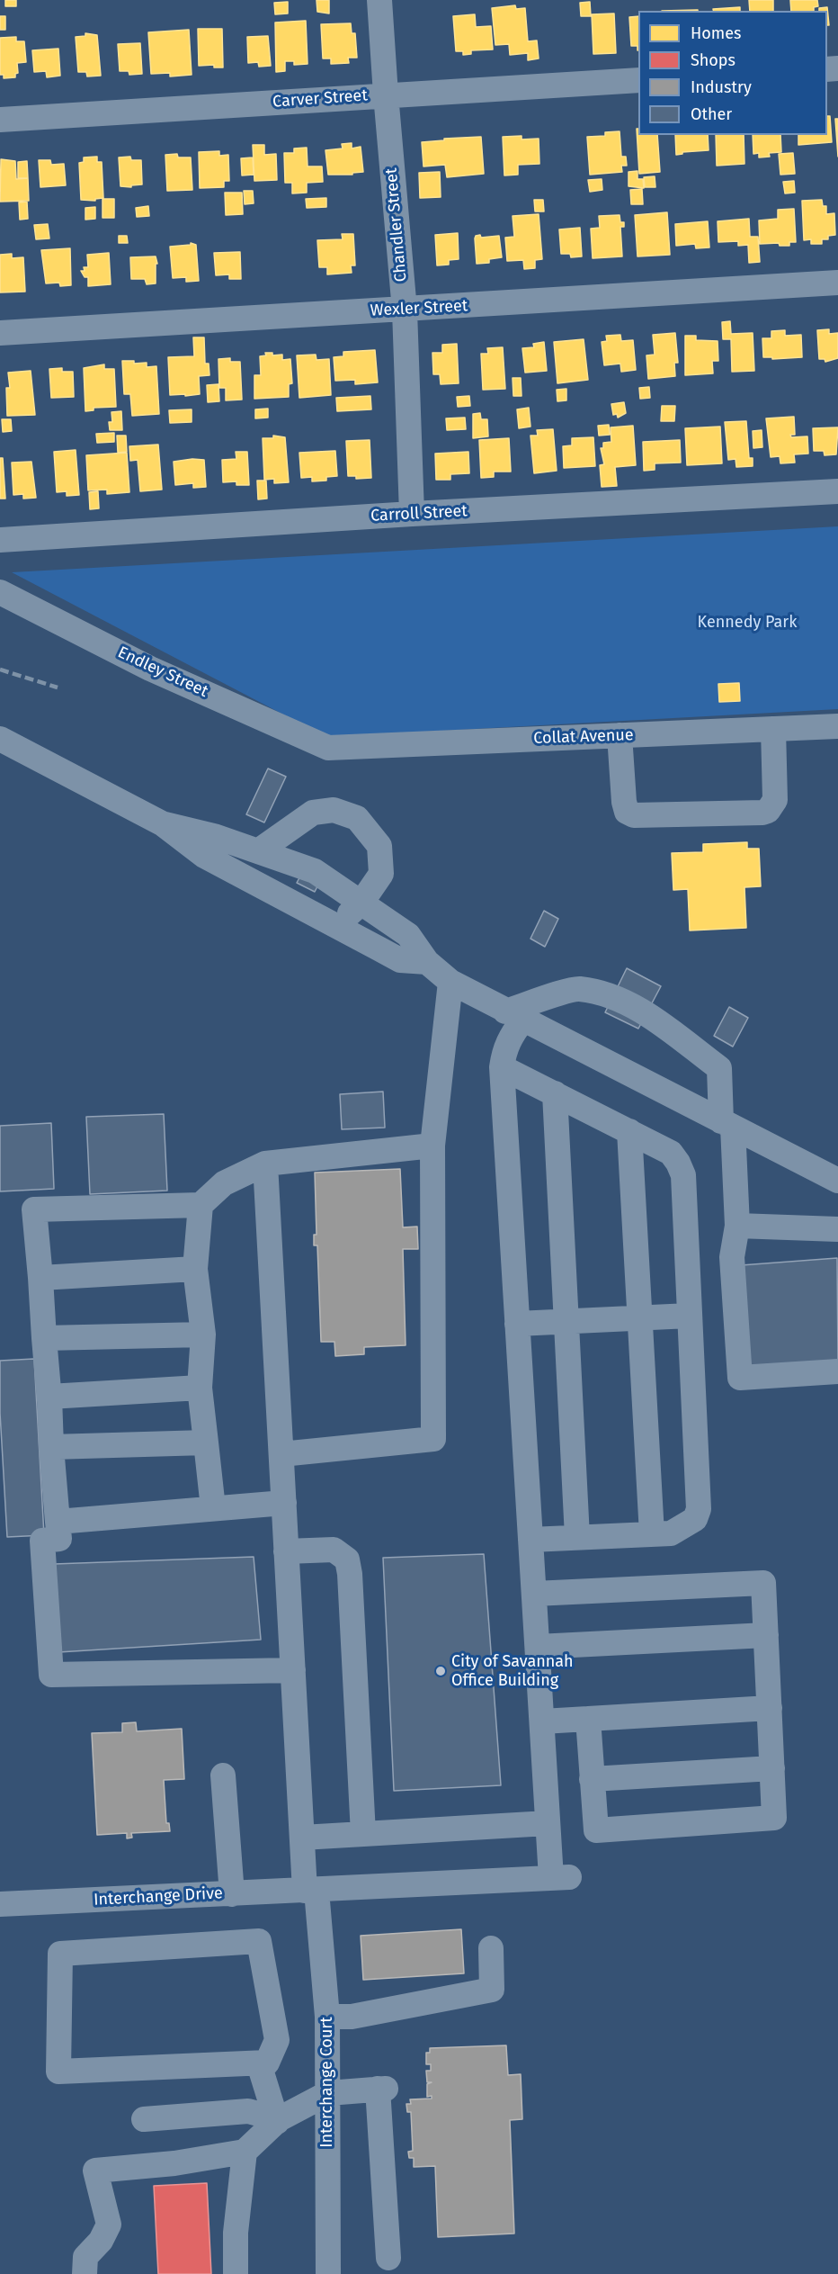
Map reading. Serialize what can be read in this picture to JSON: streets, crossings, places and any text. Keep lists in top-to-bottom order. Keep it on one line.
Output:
{"streets":{"street":["Carver Street","Chandler Street","Wexler Street","Carroll Street","Endley Street","Collat Avenue","Interchange Drive","Interchange Court"]},"crossings":[["Carver Street","Chandler Street"],["Chandler Street","Wexler Street"],["Chandler Street","Carroll Street"],["Endley Street","Collat Avenue"],["Interchange Drive","Interchange Court"]],"parks":["Kennedy Park"],"places":["City of Savannah Office Building"],"legend":["Homes","Shops","Industry","Other"]}
